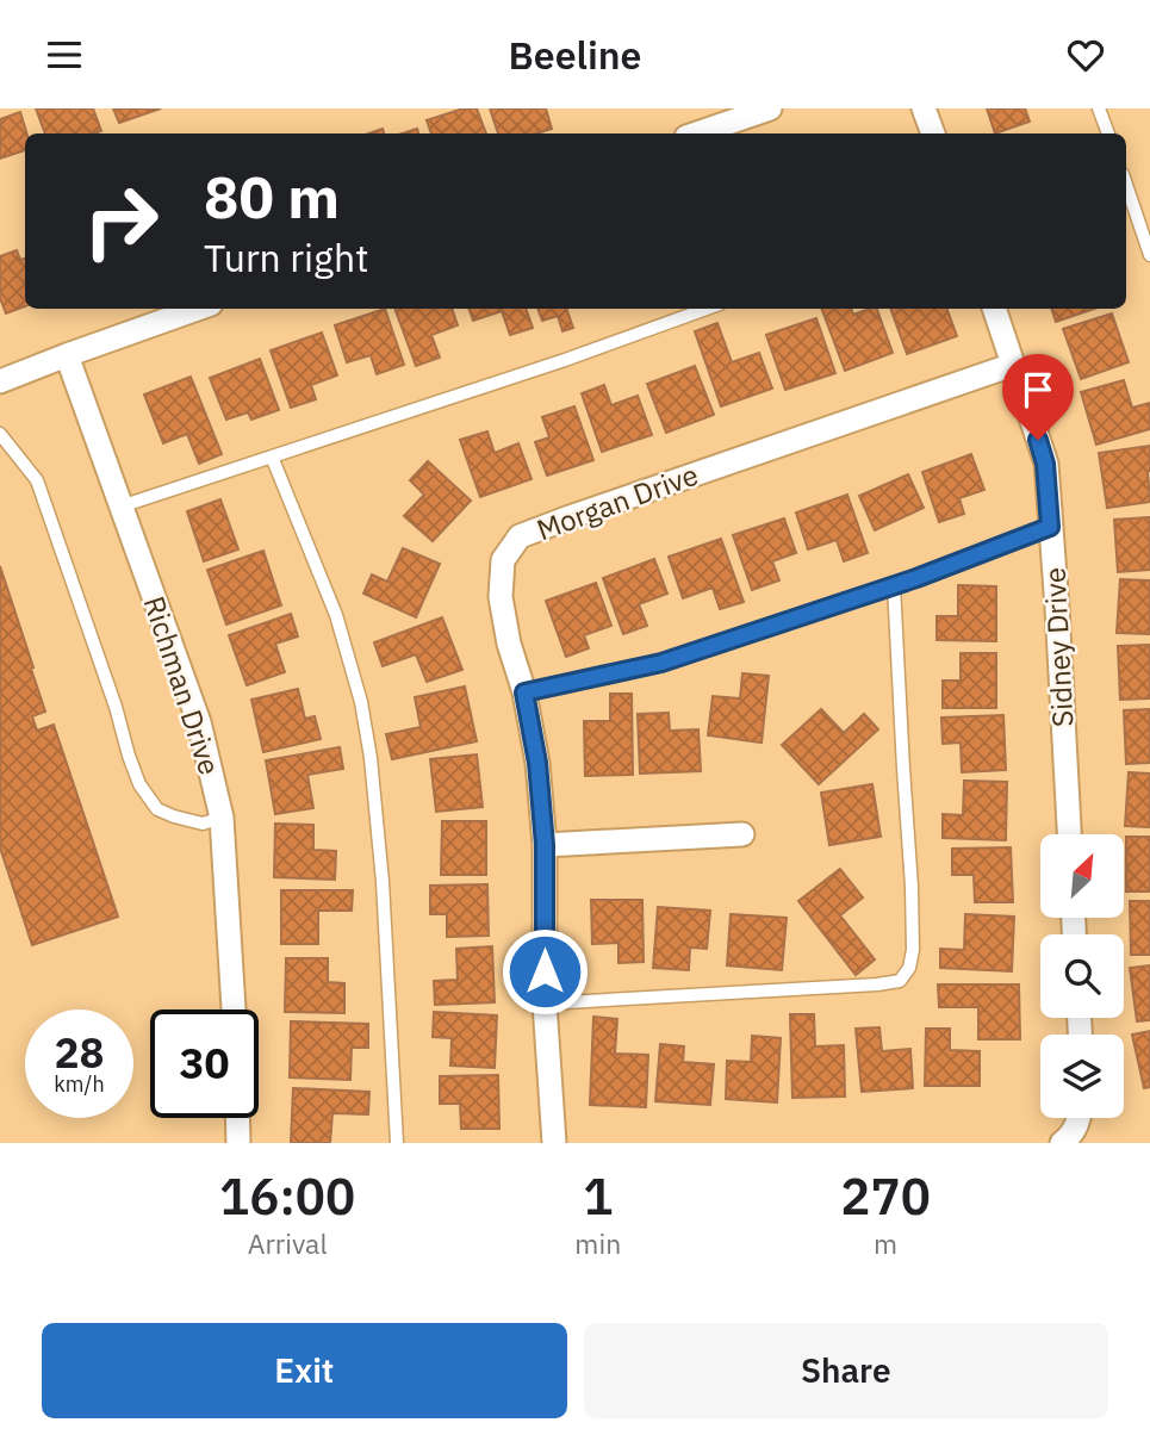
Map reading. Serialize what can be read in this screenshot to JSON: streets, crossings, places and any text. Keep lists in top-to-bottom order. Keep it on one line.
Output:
{"streets":{"street":["Morgan Drive","Sidney Drive","Richman Drive"]},"crossings":[["Morgan Drive","Sidney Drive"]],"north":"top right","page":{"header":"Beeline","turn":["80 m","Turn right"],"speed":"28 km/h","limit":"30","eta":["16:00","Arrival","1","min","270","m"],"buttons":["Exit","Share"]}}
